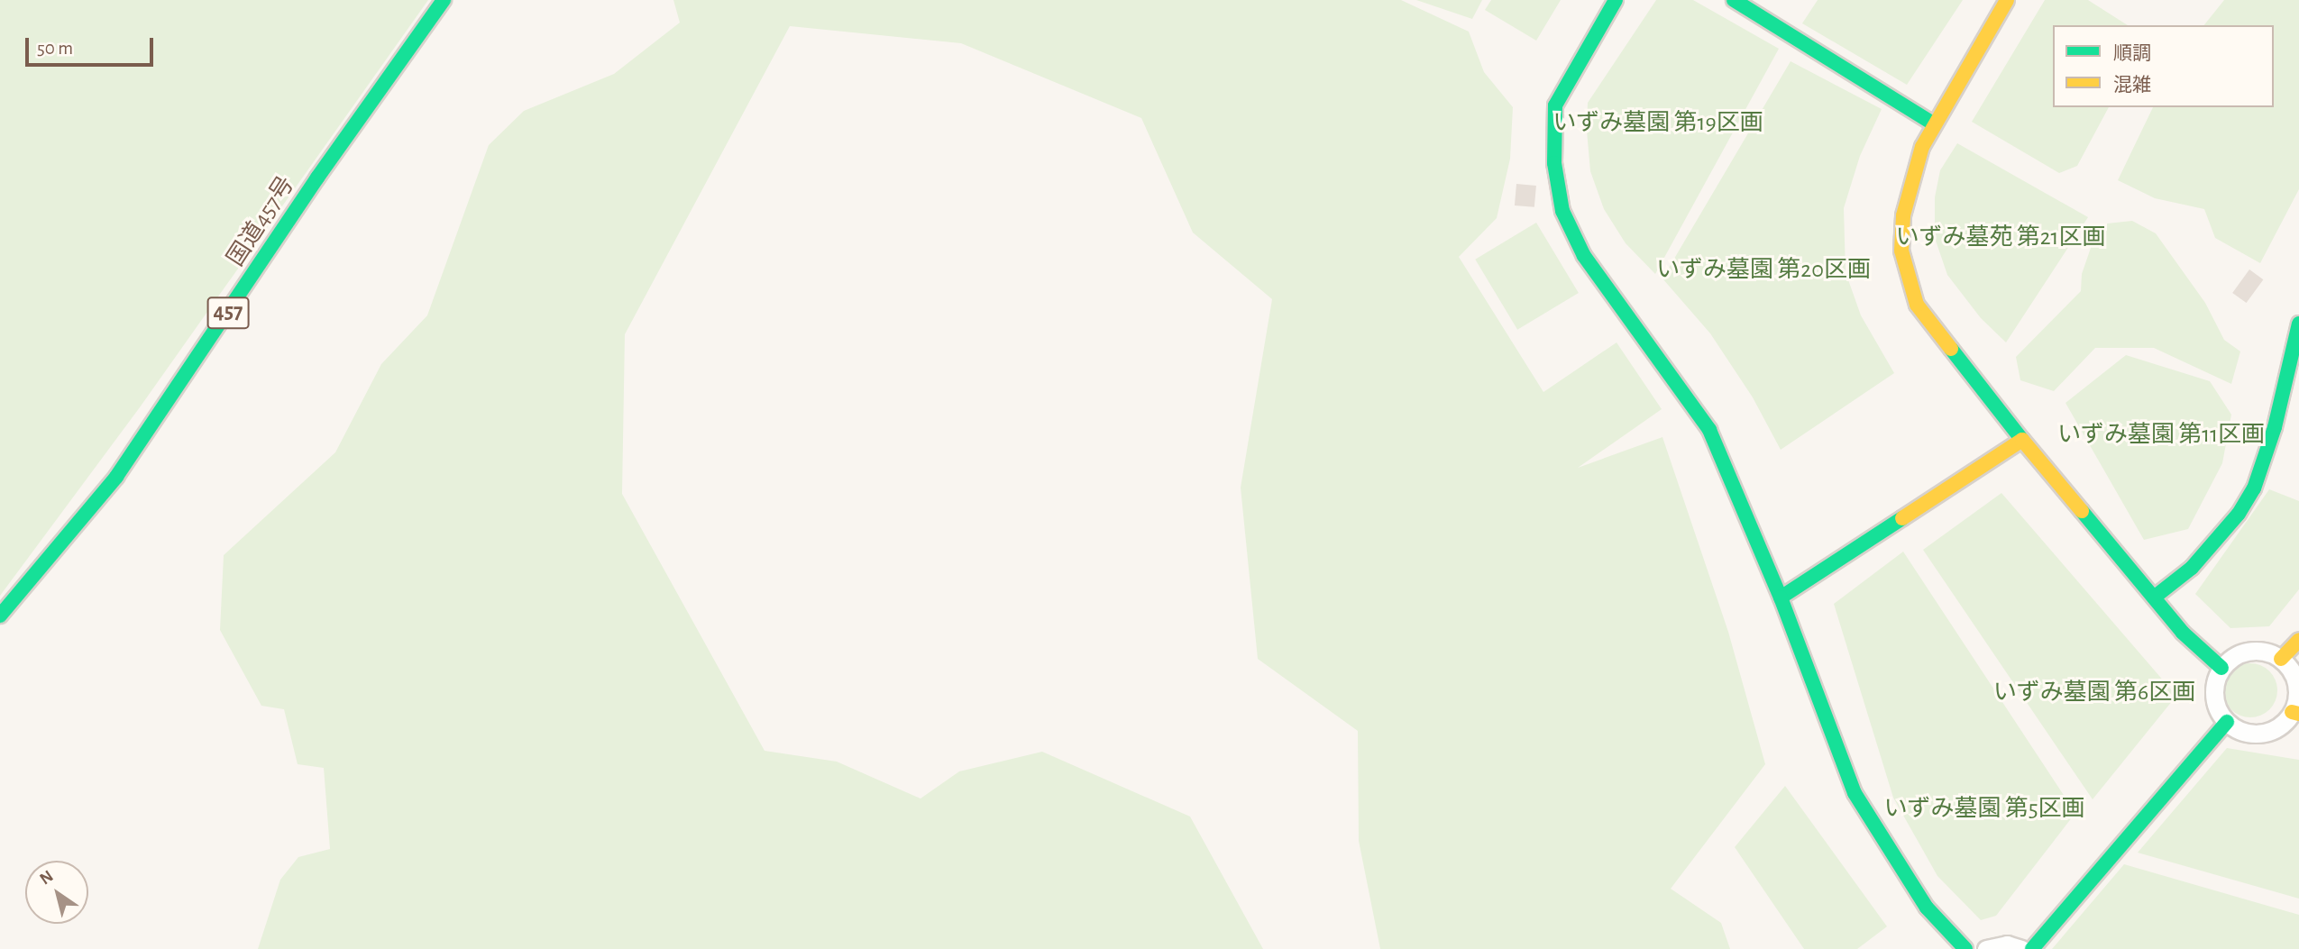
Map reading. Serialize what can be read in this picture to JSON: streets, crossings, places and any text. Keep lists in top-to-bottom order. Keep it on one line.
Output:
{"streets":{"main road":["国道457号","457"]},"parks":["いずみ墓園 第19区画","いずみ墓苑 第21区画","いずみ墓園 第20区画","いずみ墓園 第11区画","いずみ墓園 第6区画","いずみ墓園 第5区画"],"legend":["順調","混雑"],"scale_bar":"50 m","north":"top left"}
